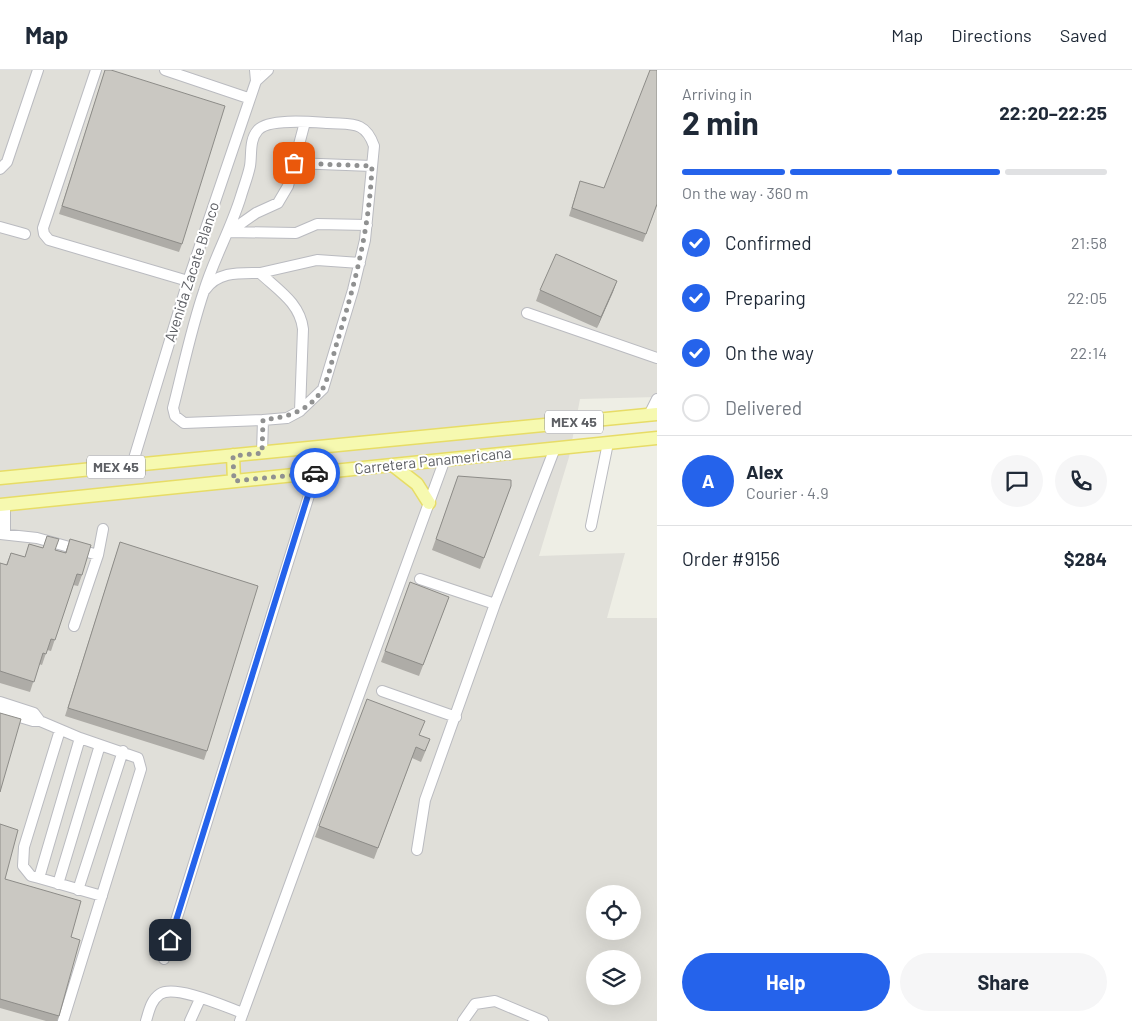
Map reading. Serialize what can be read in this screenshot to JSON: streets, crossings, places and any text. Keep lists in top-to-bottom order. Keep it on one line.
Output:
{"streets":{"main road":["MEX 45","Carretera Panamericana"],"street":["Avenida Zacate Blanco"]},"crossings":[["Avenida Zacate Blanco","Carretera Panamericana"]],"page":{"header":"Map","nav":["Map","Directions","Saved"],"heading":["2 min","Arriving in","22:20–22:25"],"panel":["Alex","Courier · 4.9","Order #9156","$284"],"bar":"On the way · 360 m","list":[["Confirmed","21:58"],["Preparing","22:05"],["On the way","22:14"],"Delivered"],"round":"A","buttons":["Help","Share"]}}
